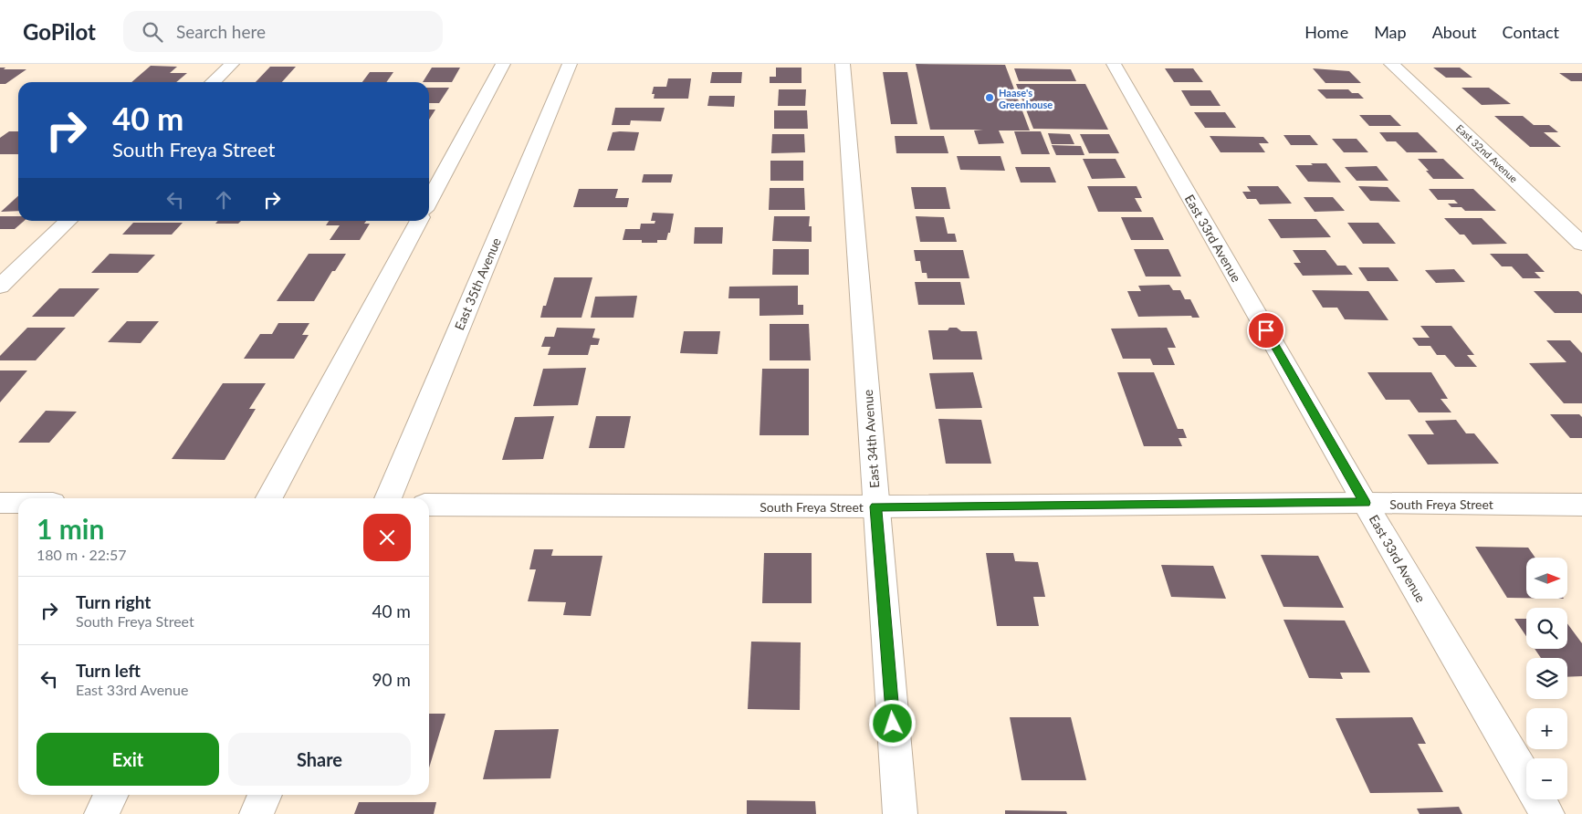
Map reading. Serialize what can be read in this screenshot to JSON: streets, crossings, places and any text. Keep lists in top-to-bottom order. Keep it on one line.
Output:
{"streets":{"street":["East 32nd Avenue","East 33rd Avenue","East 35th Avenue","East 34th Avenue","South Freya Street"]},"crossings":[["East 33rd Avenue","South Freya Street"],["East 34th Avenue","South Freya Street"]],"places":["Haase's Greenhouse"],"north":"right","page":{"header":"GoPilot","search":"Search here","nav":["Home","Map","About","Contact"],"turn":["40 m","South Freya Street"],"heading":["1 min","180 m · 22:57"],"map_buttons":["+","−"],"list":[{"name":"Turn right","note":"South Freya Street","value":"40 m"},{"name":"Turn left","note":"East 33rd Avenue","value":"90 m"}],"buttons":["Exit","Share"]}}
